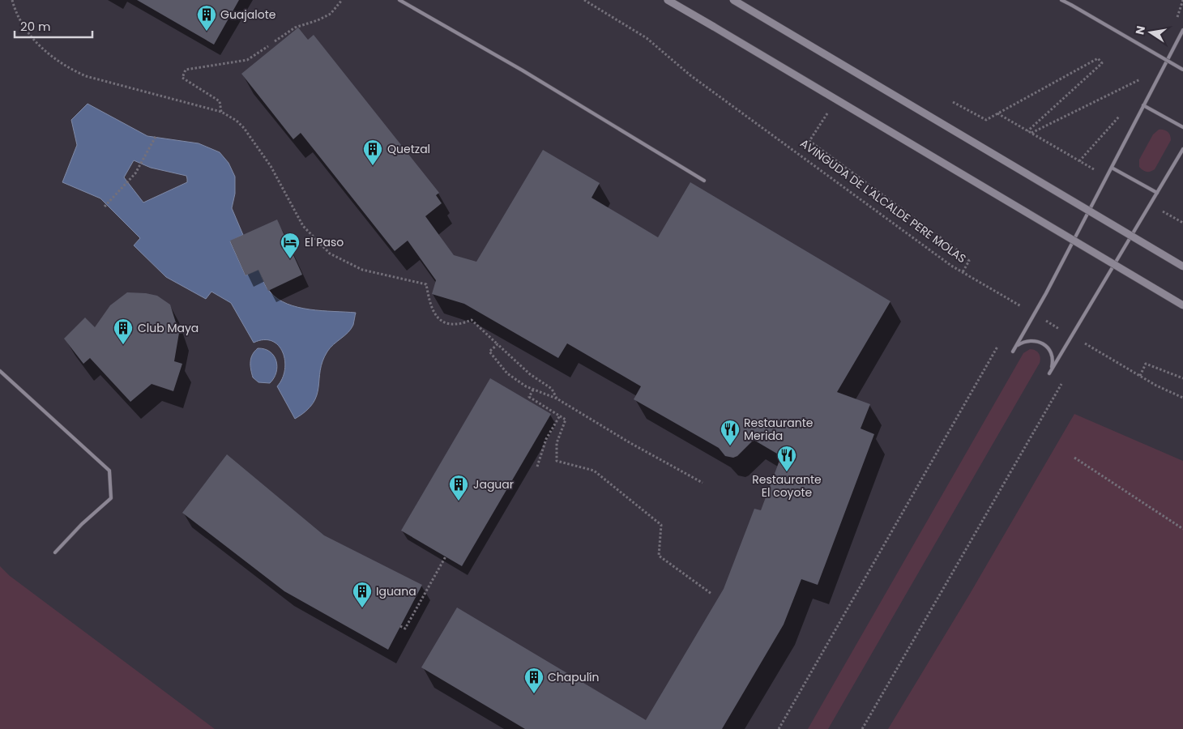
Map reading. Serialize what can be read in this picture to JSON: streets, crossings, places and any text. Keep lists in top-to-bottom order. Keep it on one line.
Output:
{"streets":{"path":["AVINGUDA DE L'ALCALDE PERE MOLAS"]},"places":{"building":["Guajalote","Quetzal","Club Maya","Jaguar","Iguana","Chapulín"],"hotel":["El Paso"],"restaurant":["Restaurante Merida","Restaurante El coyote"]},"scale_bar":"20 m","north":"left"}
